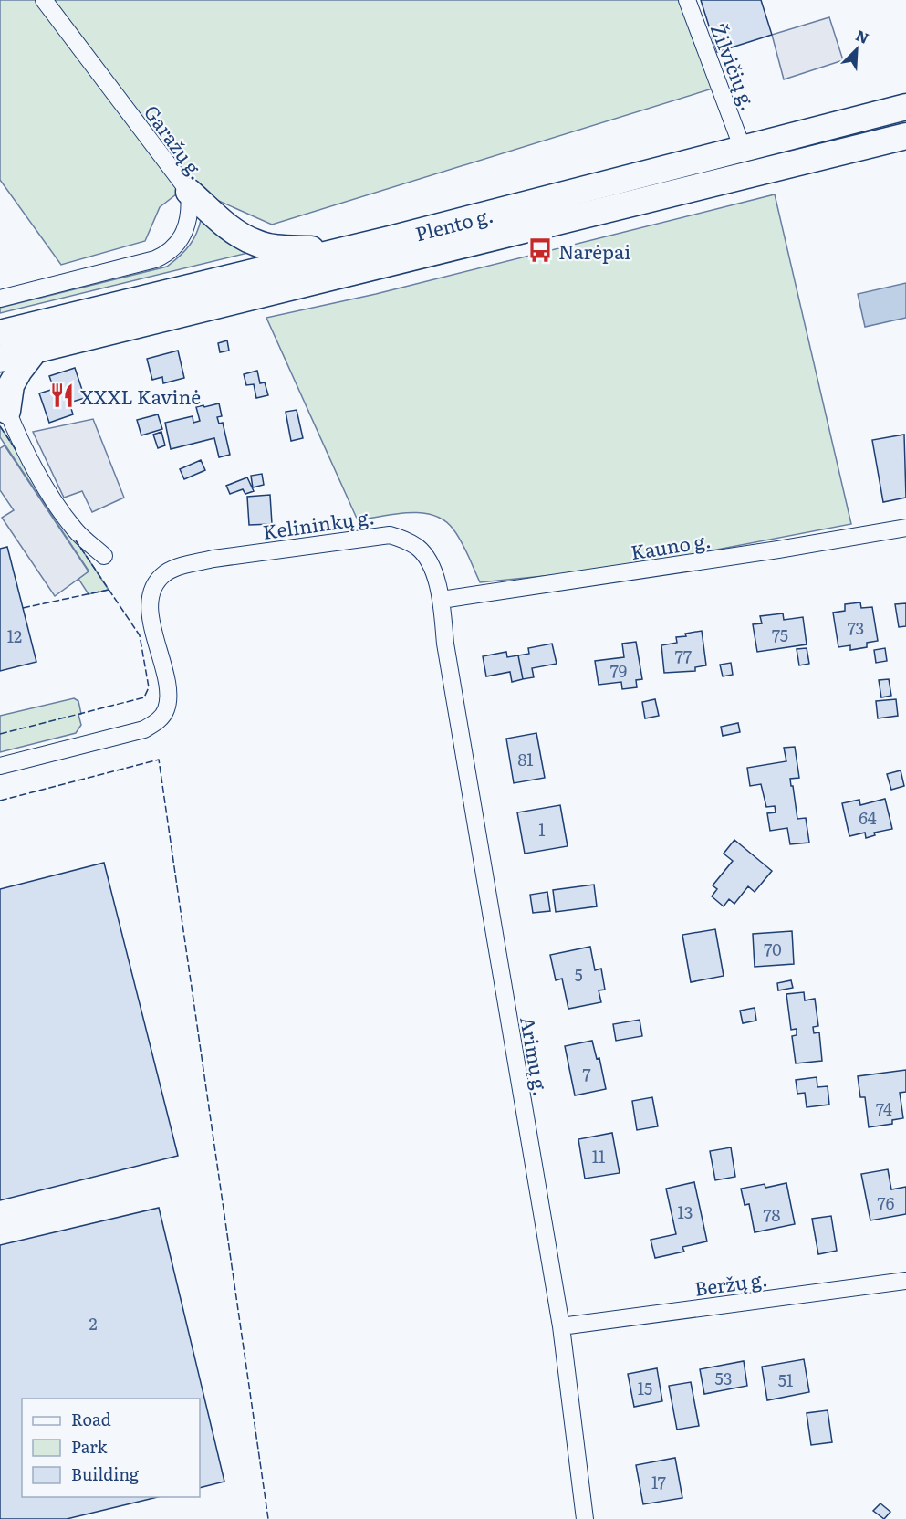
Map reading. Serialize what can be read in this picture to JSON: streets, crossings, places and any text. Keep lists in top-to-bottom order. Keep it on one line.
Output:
{"streets":{"highway":["Plento g."],"street":["Žilvičių g.","Garažų g.","Kelininkų g.","Kauno g.","Arimų g.","Beržų g."]},"crossings":[["Žilvičių g.","Plento g."],["Kelininkų g.","Kauno g."],["Kelininkų g.","Arimų g."],["Kauno g.","Arimų g."],["Arimų g.","Beržų g."]],"places":{"bus stop":["Narėpai"],"restaurant":["XXXL Kavinė"]},"house_numbers":["73","75","12","77","79","81","64","1","70","5","7","74","11","76","13","78","2","53","51","15","17"],"legend":["Road","Park","Building"],"north":"top right"}
